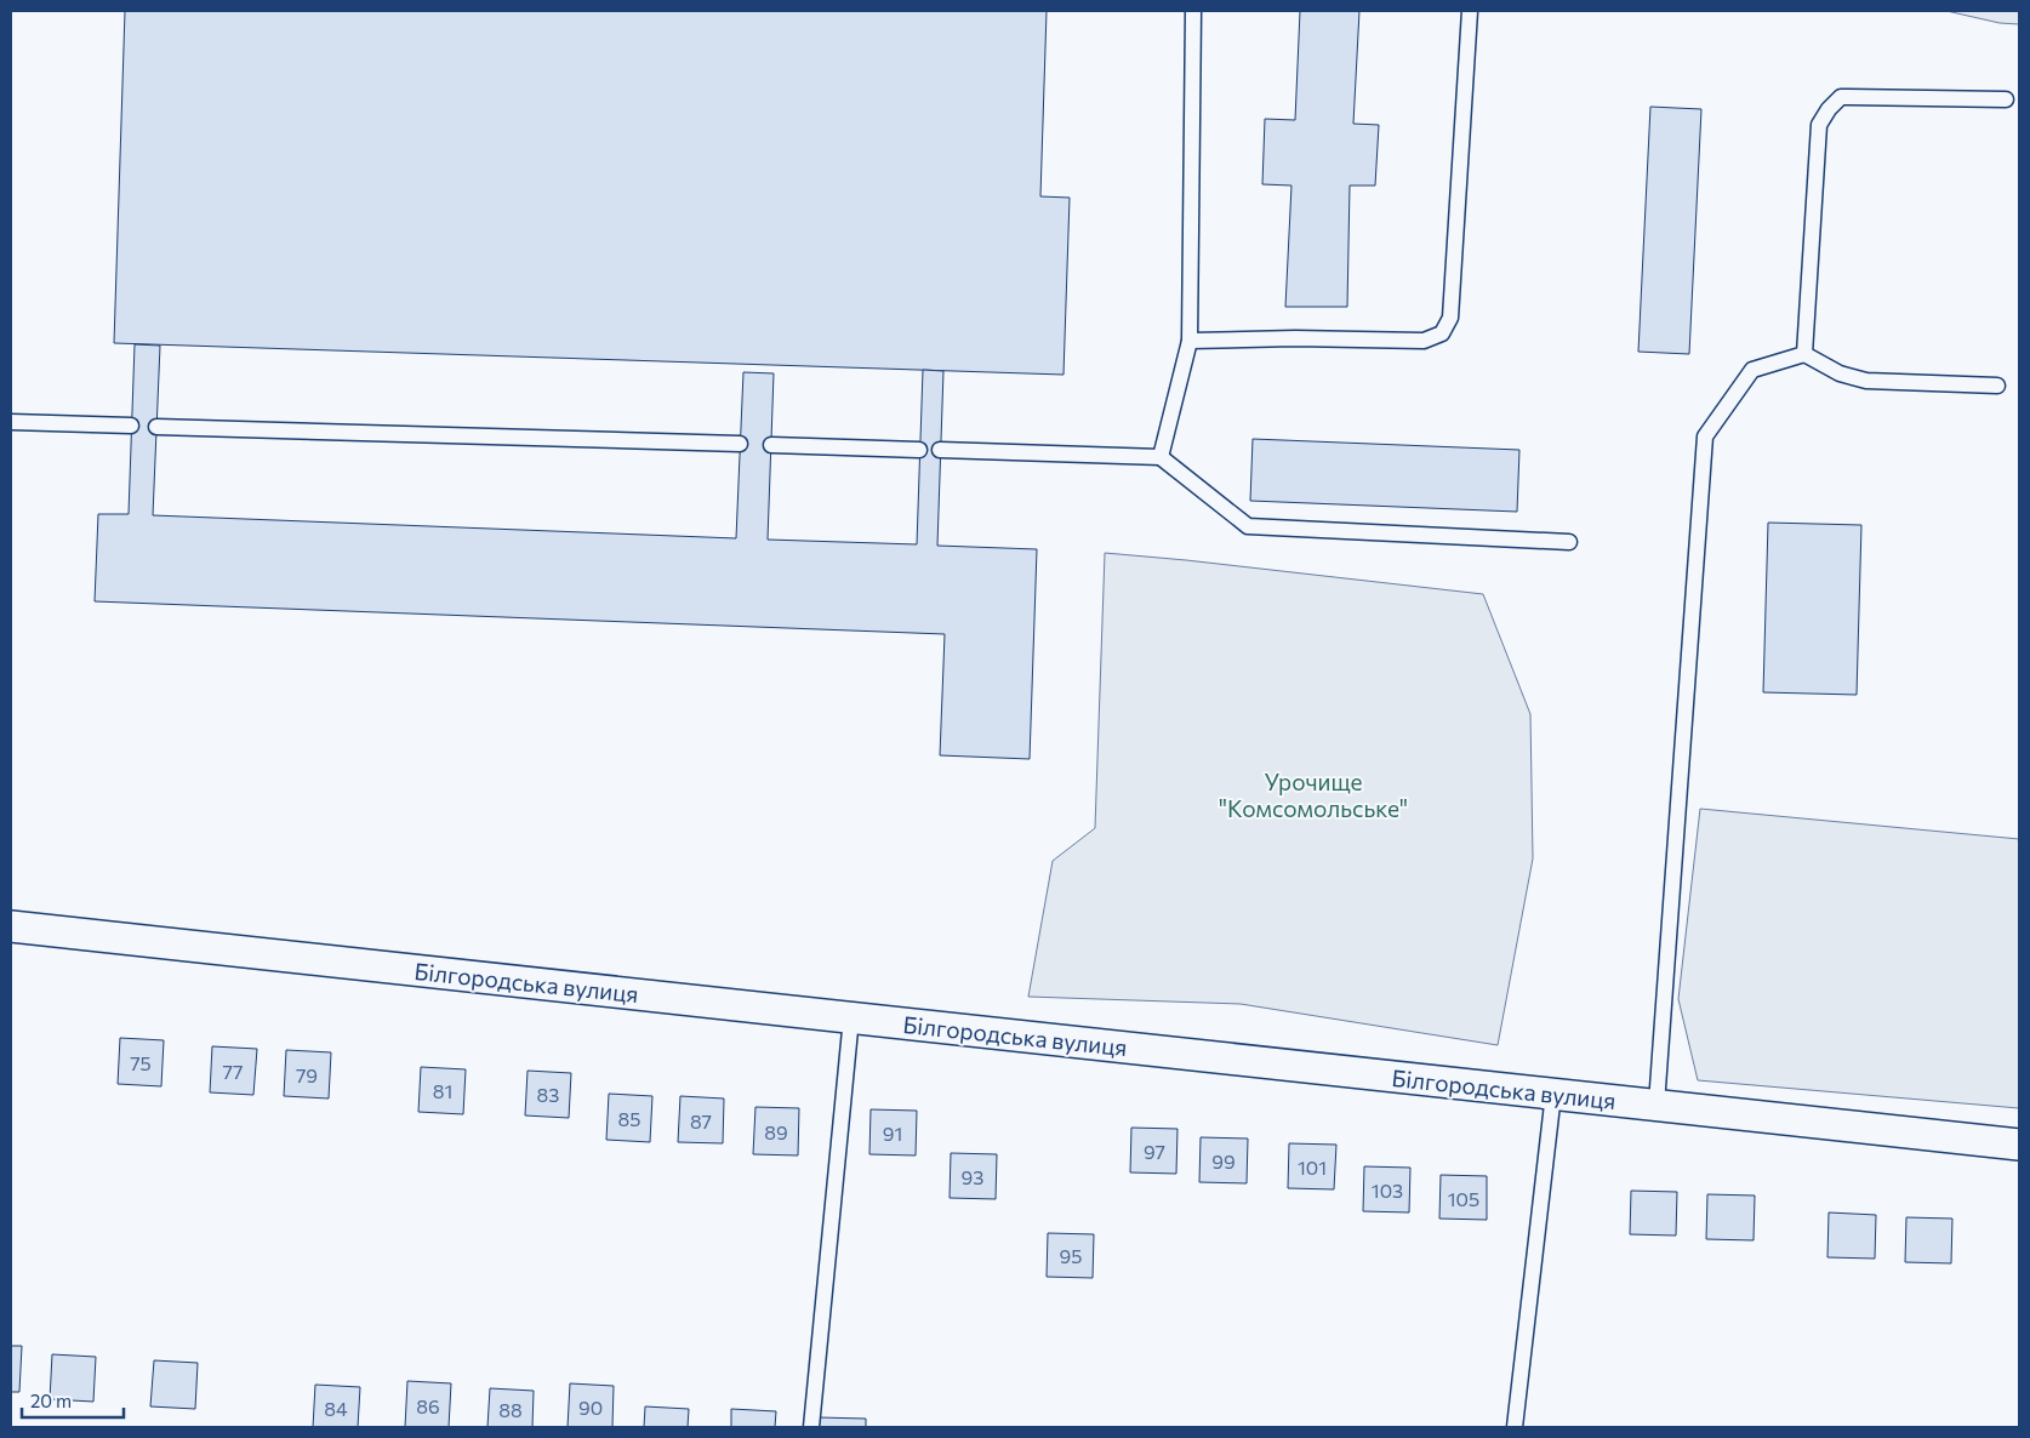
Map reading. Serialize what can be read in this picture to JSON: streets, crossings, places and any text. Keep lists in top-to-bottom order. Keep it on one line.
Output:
{"streets":{"street":["Білгородська вулиця"]},"parks":["Урочище \"Комсомольське\""],"house_numbers":["75","77","79","81","83","85","87","89","91","97","99","101","93","103","105","95","86","90","84","88"],"scale_bar":"20 m"}
